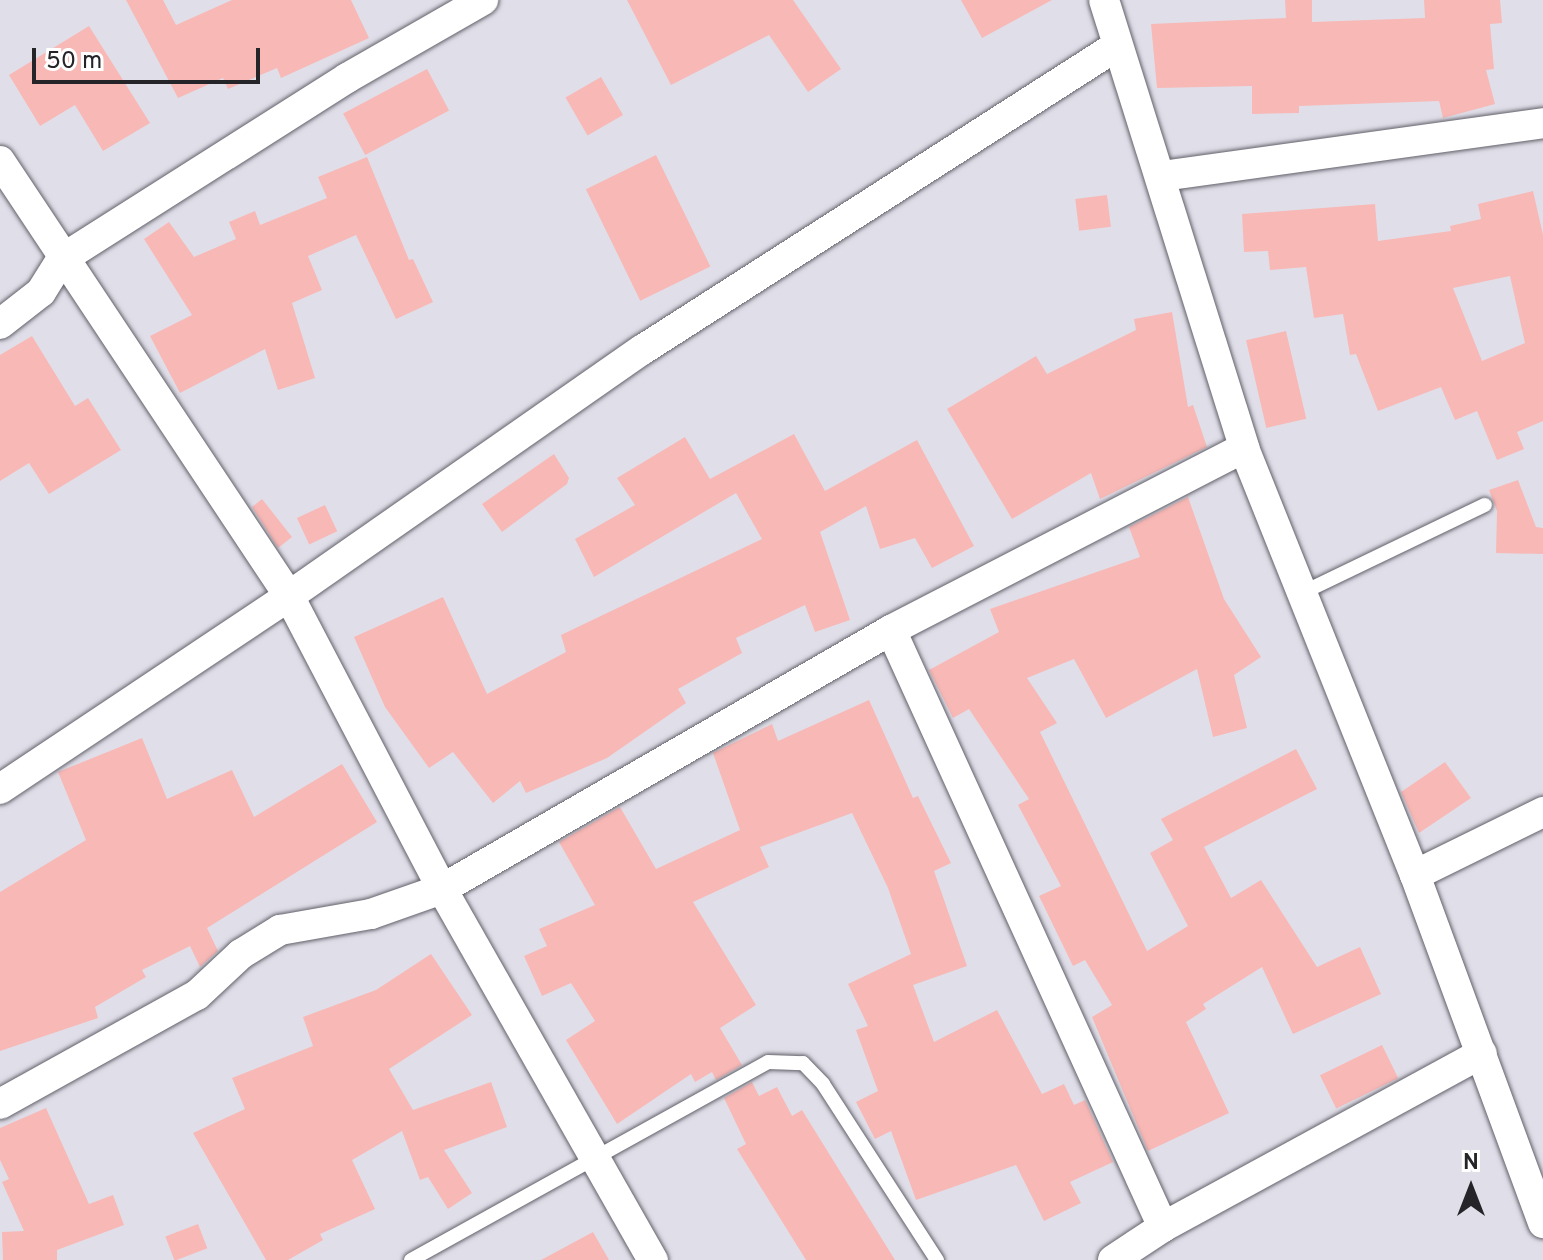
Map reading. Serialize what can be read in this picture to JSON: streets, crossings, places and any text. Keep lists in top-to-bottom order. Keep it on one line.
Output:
{"scale_bar":"50 m","north":"top"}
